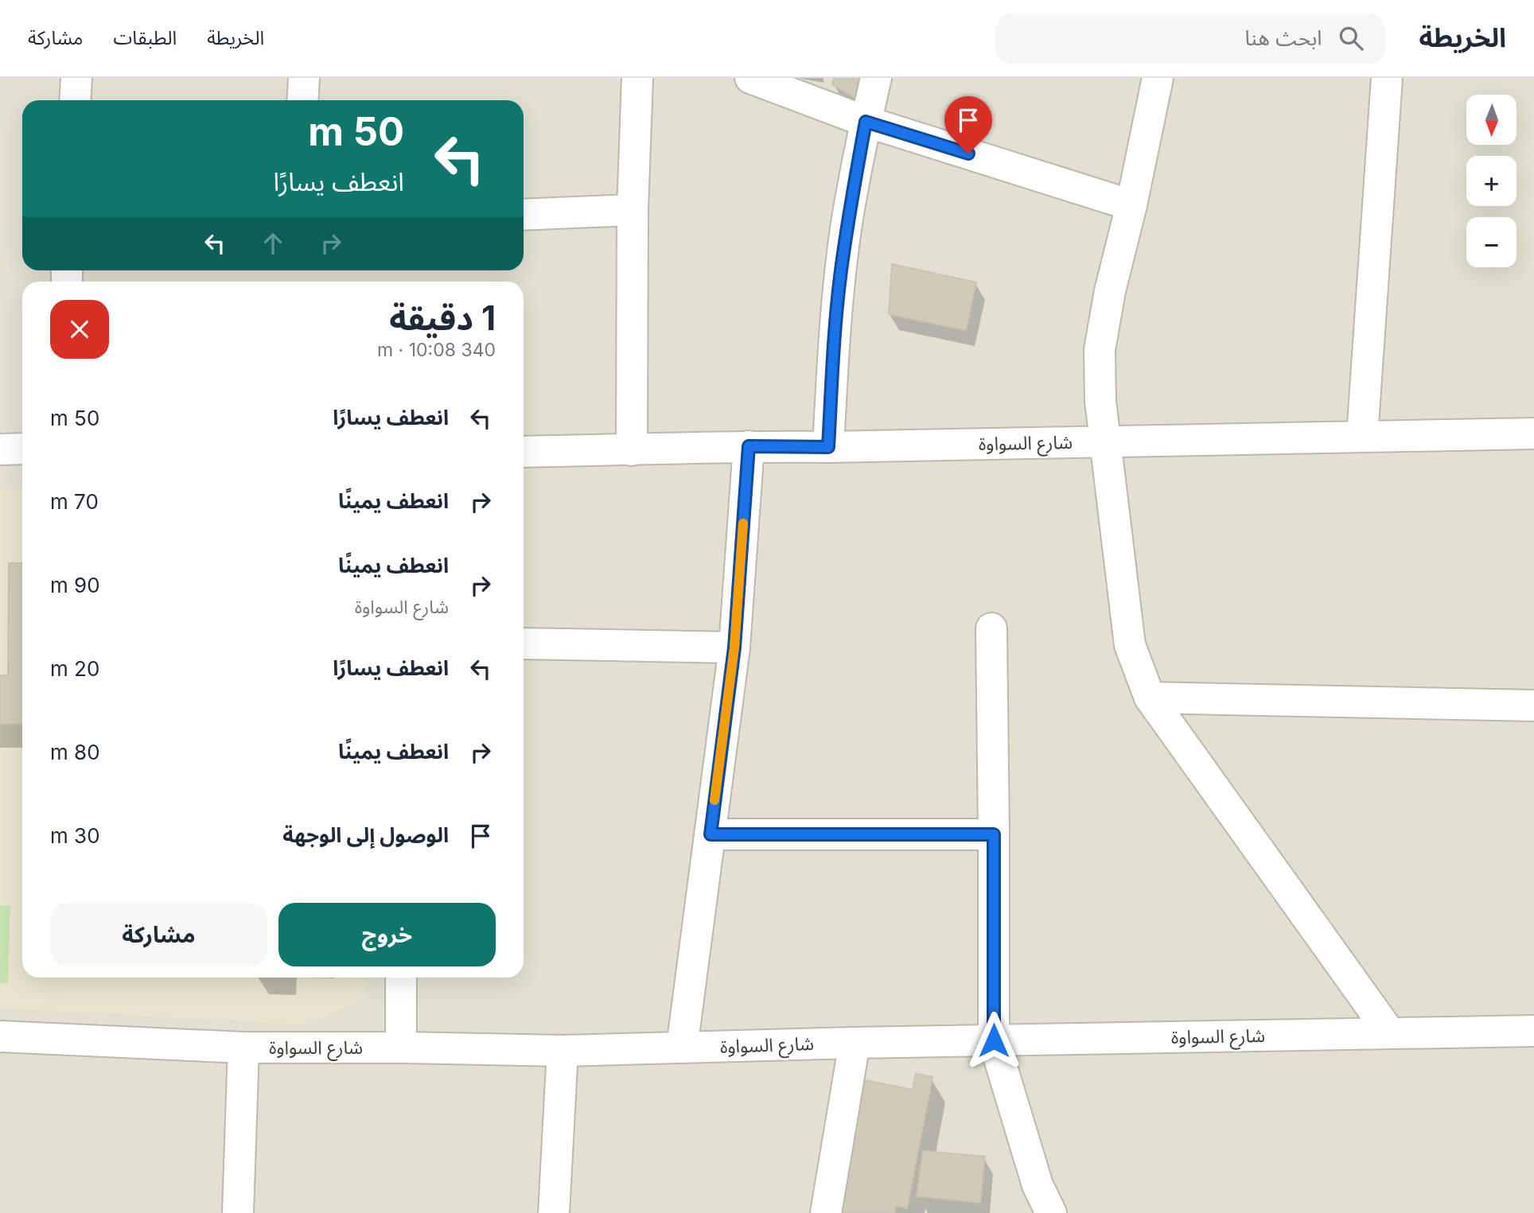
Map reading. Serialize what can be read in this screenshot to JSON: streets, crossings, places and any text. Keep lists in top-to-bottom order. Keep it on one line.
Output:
{"streets":{"street":["شارع السواوة"]},"north":"bottom","page":{"header":"الخريطة","search":"ابحث هنا","nav":["الخريطة","الطبقات","مشاركة"],"map_buttons":["+","−"],"turn":["50 m","انعطف يسارًا"],"heading":["1 دقيقة","340 m · 10:08"],"list":[{"name":"انعطف يسارًا","value":"50 m"},{"name":"انعطف يمينًا","value":"70 m"},{"name":"انعطف يمينًا","note":"شارع السواوة","value":"90 m"},{"name":"انعطف يسارًا","value":"20 m"},{"name":"انعطف يمينًا","value":"80 m"},{"name":"الوصول إلى الوجهة","value":"30 m"}],"buttons":["خروج","مشاركة"]}}
